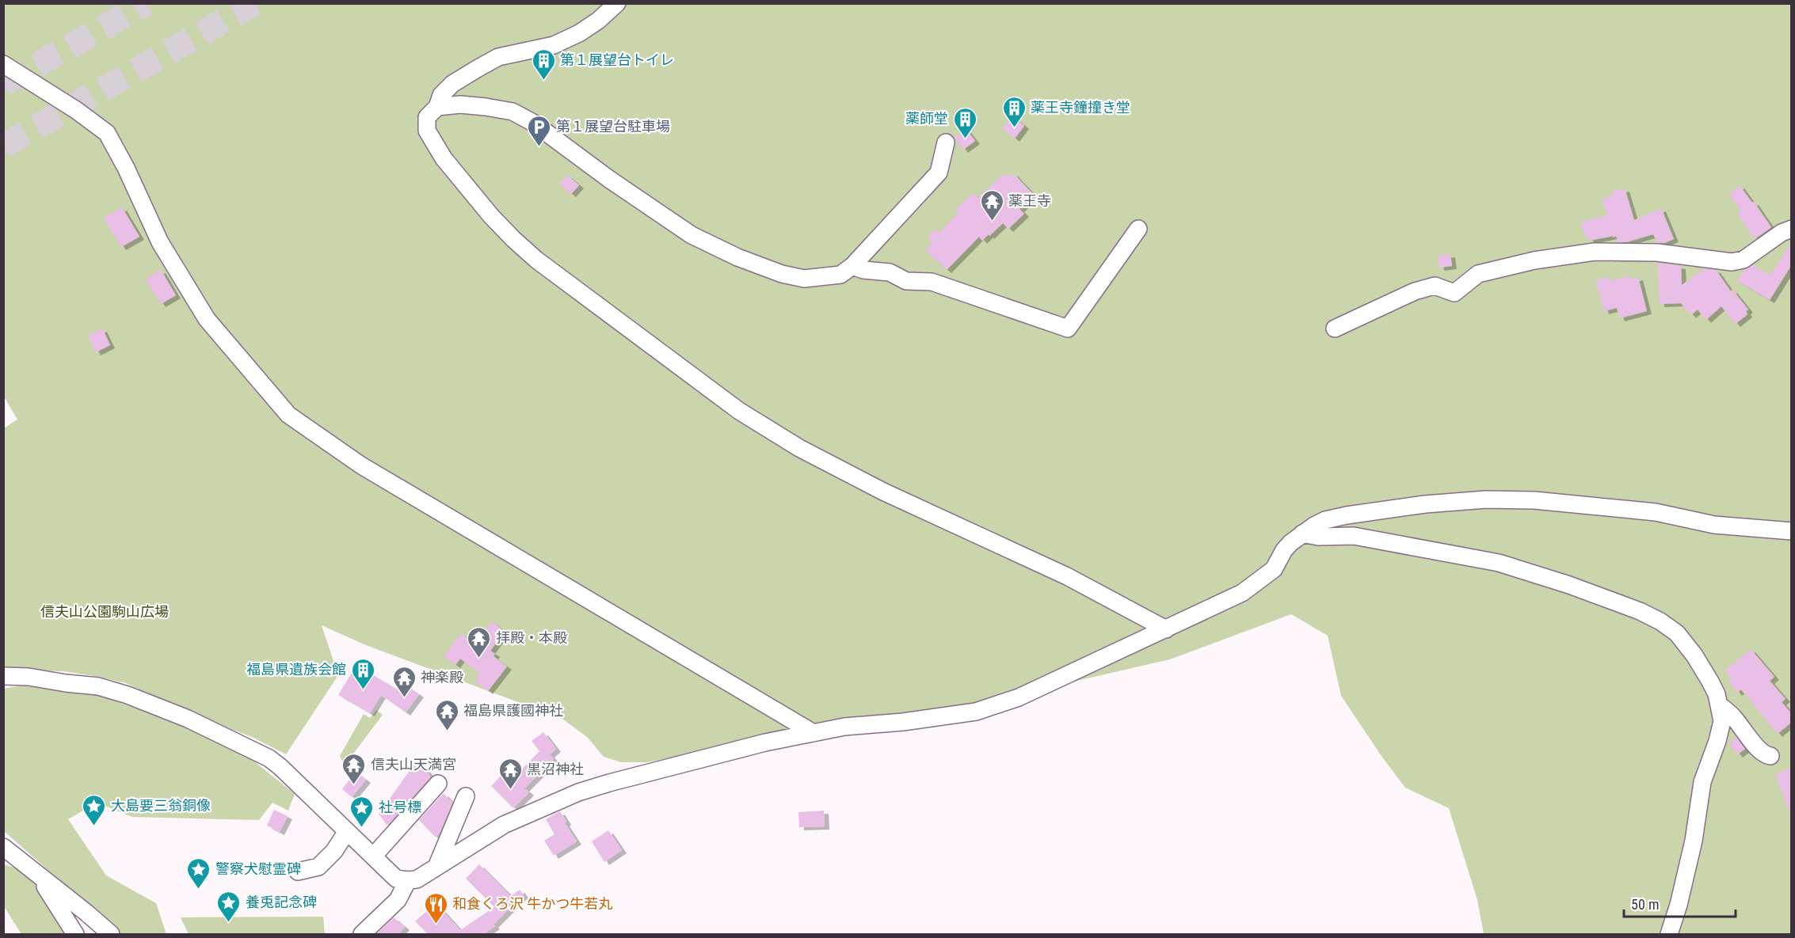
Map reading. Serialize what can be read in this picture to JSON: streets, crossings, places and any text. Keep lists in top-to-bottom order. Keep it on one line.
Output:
{"parks":["信夫山公園駒山広場"],"places":{"building":["第１展望台トイレ","薬王寺鐘撞き堂","薬師堂","福島県遺族会館"],"parking":["第１展望台駐車場"],"temple":["薬王寺","拝殿・本殿","神楽殿","福島県護國神社","信夫山天満宮","黒沼神社"],"place":["大島要三翁銅像","社号標","警察犬慰霊碑","養兎記念碑"],"restaurant":["和食くろ沢 牛かつ牛若丸"]},"scale_bar":"50 m"}
